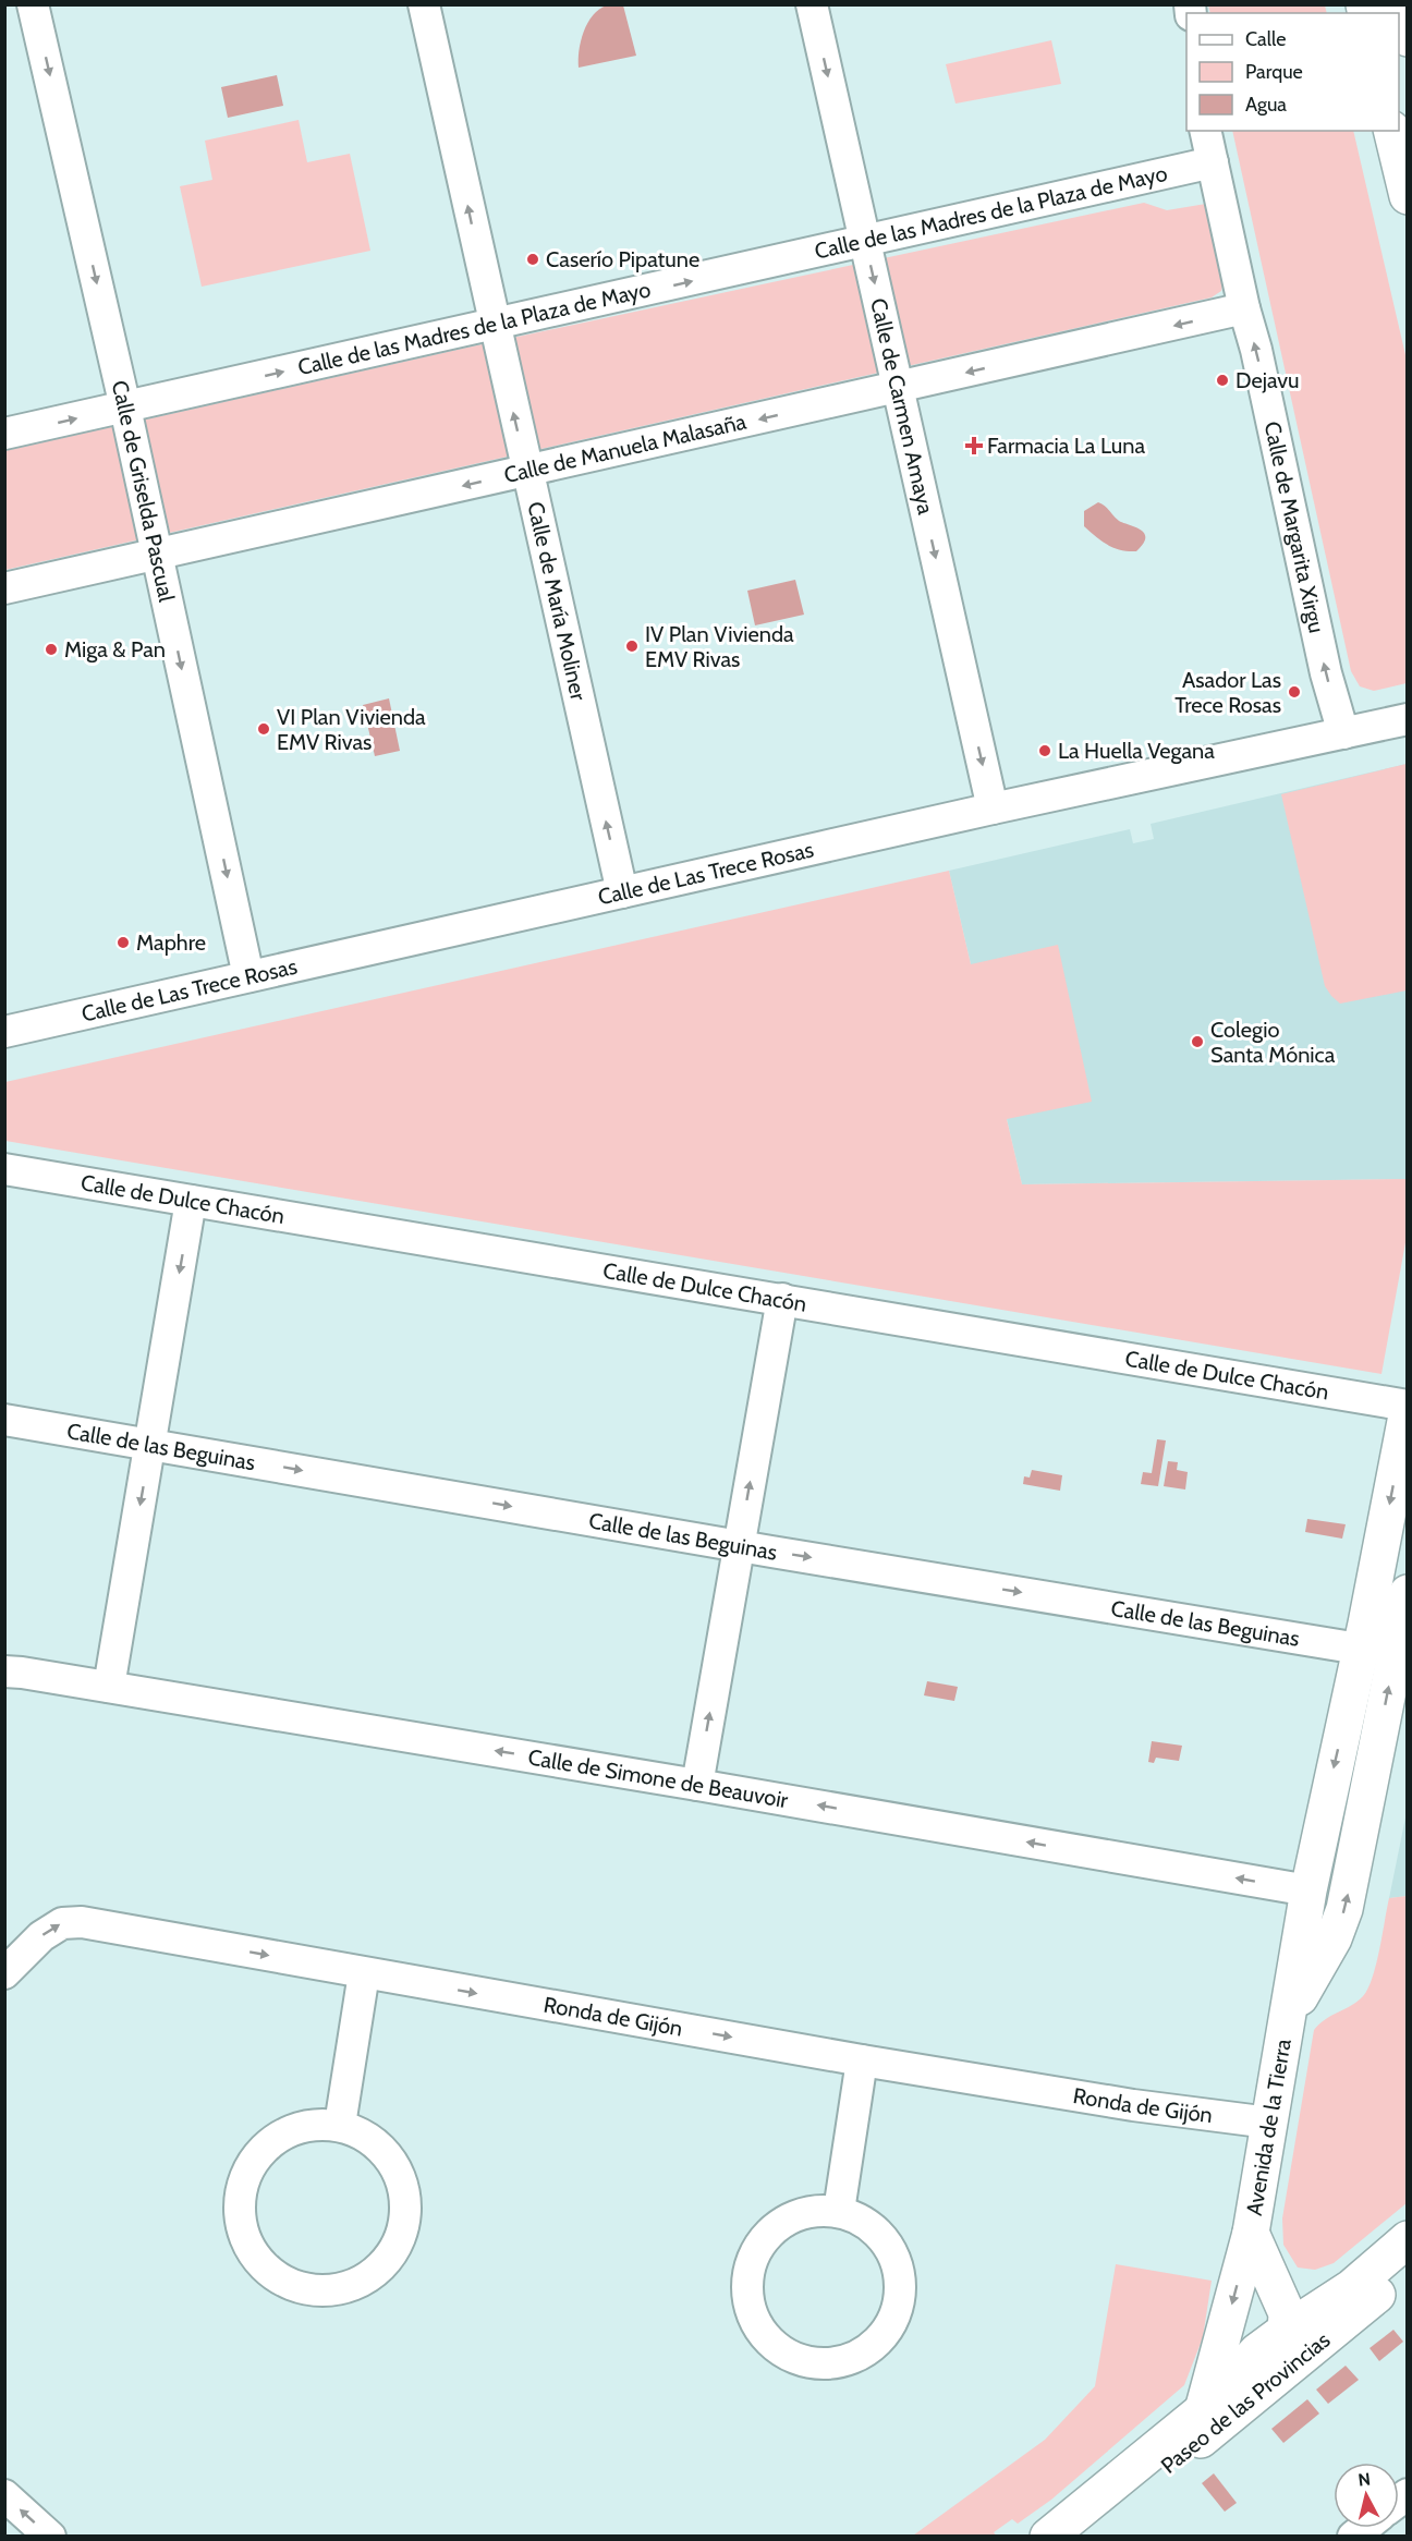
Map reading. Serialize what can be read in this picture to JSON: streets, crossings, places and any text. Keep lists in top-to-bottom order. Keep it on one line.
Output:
{"streets":{"street":["Calle de las Madres de la Plaza de Mayo","Calle de Carmen Amaya","Calle de Manuela Malasaña","Calle de Griselda Pascual","Calle de Margarita Xirgu","Calle de María Moliner","Calle de Las Trece Rosas","Calle de Dulce Chacón","Calle de las Beguinas","Calle de Simone de Beauvoir","Ronda de Gijón","Avenida de la Tierra","Paseo de las Provincias"]},"crossings":[["Calle de las Madres de la Plaza de Mayo","Calle de Carmen Amaya"],["Calle de las Madres de la Plaza de Mayo","Calle de Griselda Pascual"],["Calle de las Madres de la Plaza de Mayo","Calle de Margarita Xirgu"],["Calle de las Madres de la Plaza de Mayo","Calle de María Moliner"],["Calle de Carmen Amaya","Calle de Manuela Malasaña"],["Calle de Carmen Amaya","Calle de Las Trece Rosas"],["Calle de Manuela Malasaña","Calle de Griselda Pascual"],["Calle de Manuela Malasaña","Calle de Margarita Xirgu"],["Calle de Manuela Malasaña","Calle de María Moliner"],["Calle de Griselda Pascual","Calle de Las Trece Rosas"],["Calle de Margarita Xirgu","Calle de Las Trece Rosas"],["Calle de María Moliner","Calle de Las Trece Rosas"],["Calle de Dulce Chacón","Avenida de la Tierra"],["Calle de las Beguinas","Avenida de la Tierra"],["Calle de Simone de Beauvoir","Avenida de la Tierra"],["Ronda de Gijón","Avenida de la Tierra"],["Avenida de la Tierra","Paseo de las Provincias"]],"one_way":["Calle de las Madres de la Plaza de Mayo","Calle de Carmen Amaya","Calle de Manuela Malasaña","Calle de Griselda Pascual","Calle de Margarita Xirgu","Calle de María Moliner","Calle de las Beguinas","Calle de Simone de Beauvoir","Ronda de Gijón"],"places":{"other":["Caserío Pipatune","Dejavu","IV Plan Vivienda EMV Rivas","Miga & Pan","Asador Las Trece Rosas","VI Plan Vivienda EMV Rivas","La Huella Vegana","Maphre","Colegio Santa Mónica"],"health":["Farmacia La Luna"]},"legend":["Calle","Parque","Agua"],"north":"top"}
